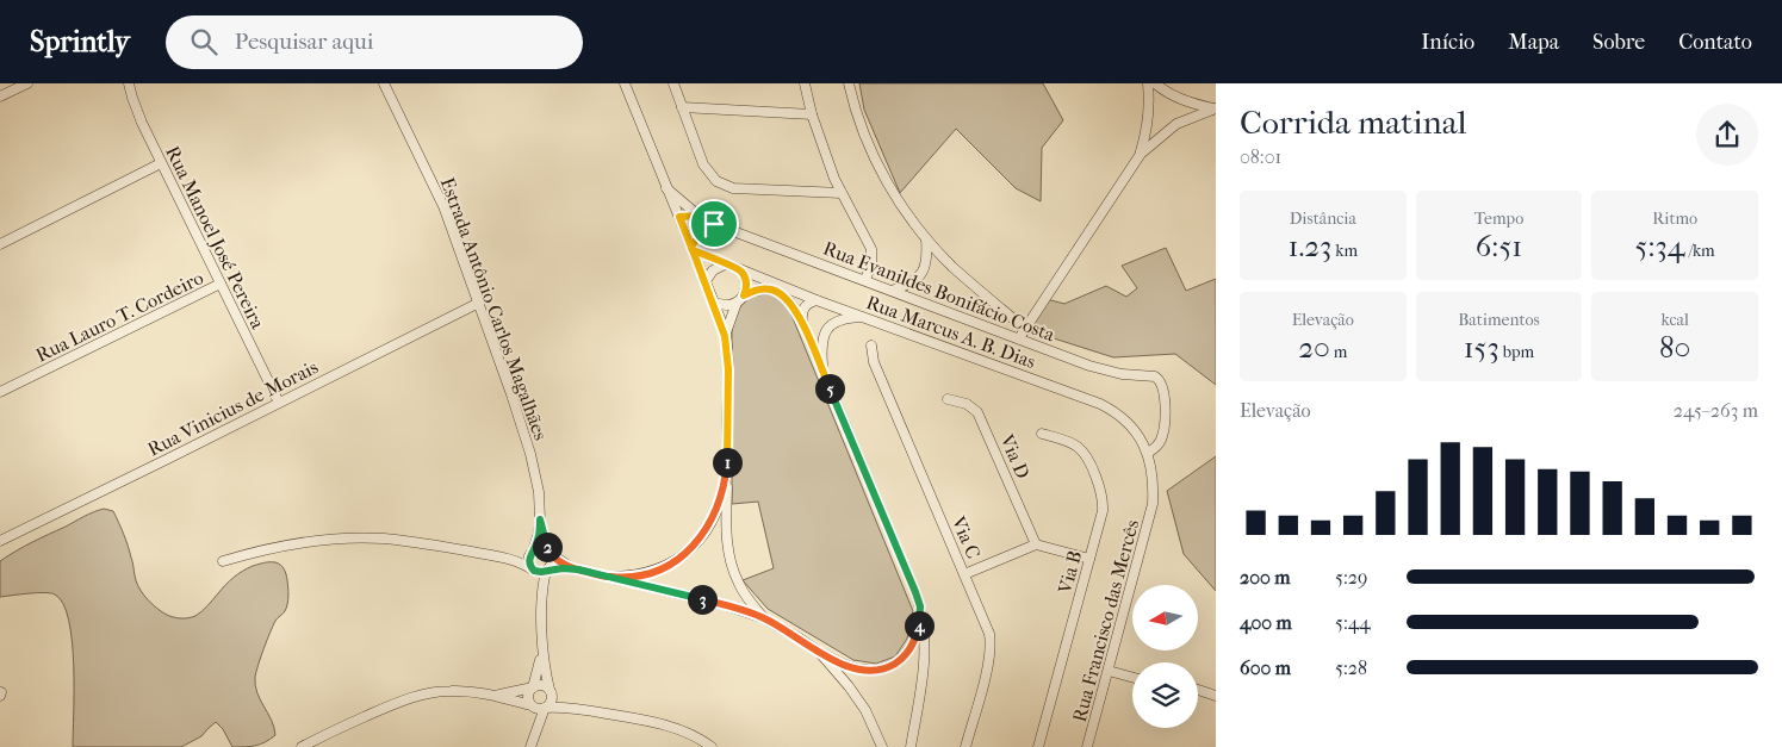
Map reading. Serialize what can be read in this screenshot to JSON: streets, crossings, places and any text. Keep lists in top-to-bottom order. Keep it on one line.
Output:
{"streets":{"street":["Rua Manoel José Pereira","Rua Evanildes Bonifácio Costa","Estrada Antônio Carlos Magalhães","Rua Lauro T. Cordeiro","Rua Marcus A. B. Dias","Rua Vinicius de Morais","Via D","Via C","Via B","Rua Francisco das Mercês"]},"crossings":[["Rua Manoel José Pereira","Rua Lauro T. Cordeiro"],["Rua Manoel José Pereira","Rua Vinicius de Morais"],["Rua Evanildes Bonifácio Costa","Rua Marcus A. B. Dias"],["Rua Evanildes Bonifácio Costa","Rua Francisco das Mercês"],["Estrada Antônio Carlos Magalhães","Rua Vinicius de Morais"],["Rua Marcus A. B. Dias","Rua Francisco das Mercês"]],"north":"left","page":{"header":"Sprintly","search":"Pesquisar aqui","nav":["Início","Mapa","Sobre","Contato"],"heading":["Corrida matinal","08:01"],"stats":[["Distância","1.23 km"],["Tempo","6:51"],["Ritmo","5:34 /km"],["Elevação","20 m"],["Batimentos","153 bpm"],["kcal","80"]],"pins":["5","1","2","3","4"],"chart":["Elevação","245–263 m"],"list":[{"name":"200 m","note":"5:29"},{"name":"400 m","note":"5:44"},{"name":"600 m","note":"5:28"}]}}
